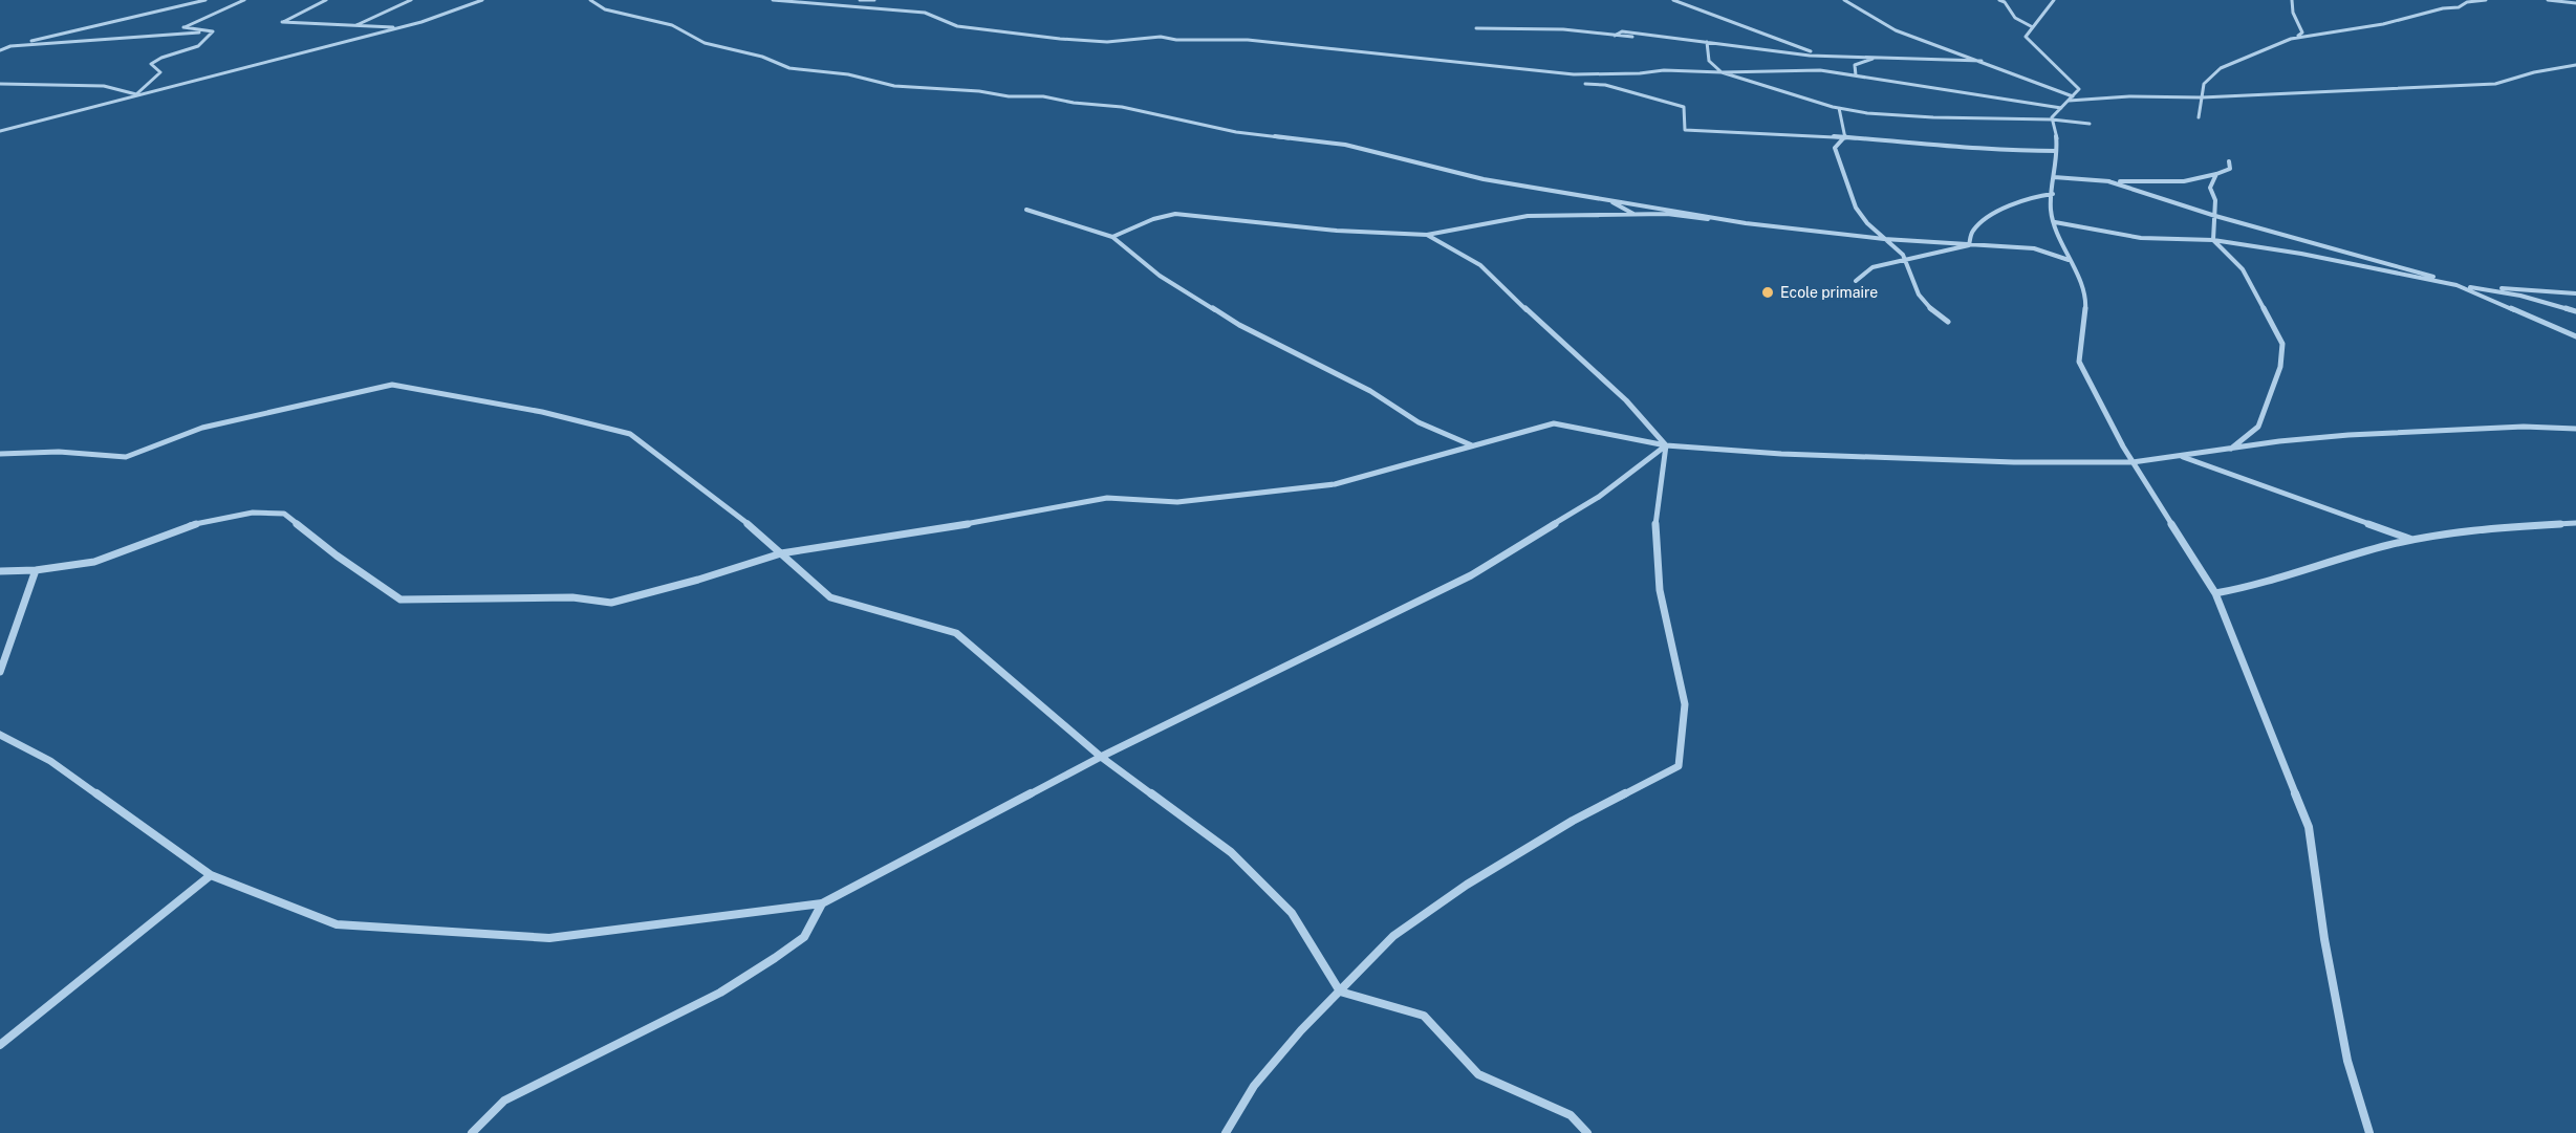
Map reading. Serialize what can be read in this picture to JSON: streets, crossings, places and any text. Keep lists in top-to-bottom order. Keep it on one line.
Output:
{"places":["Ecole primaire"]}
